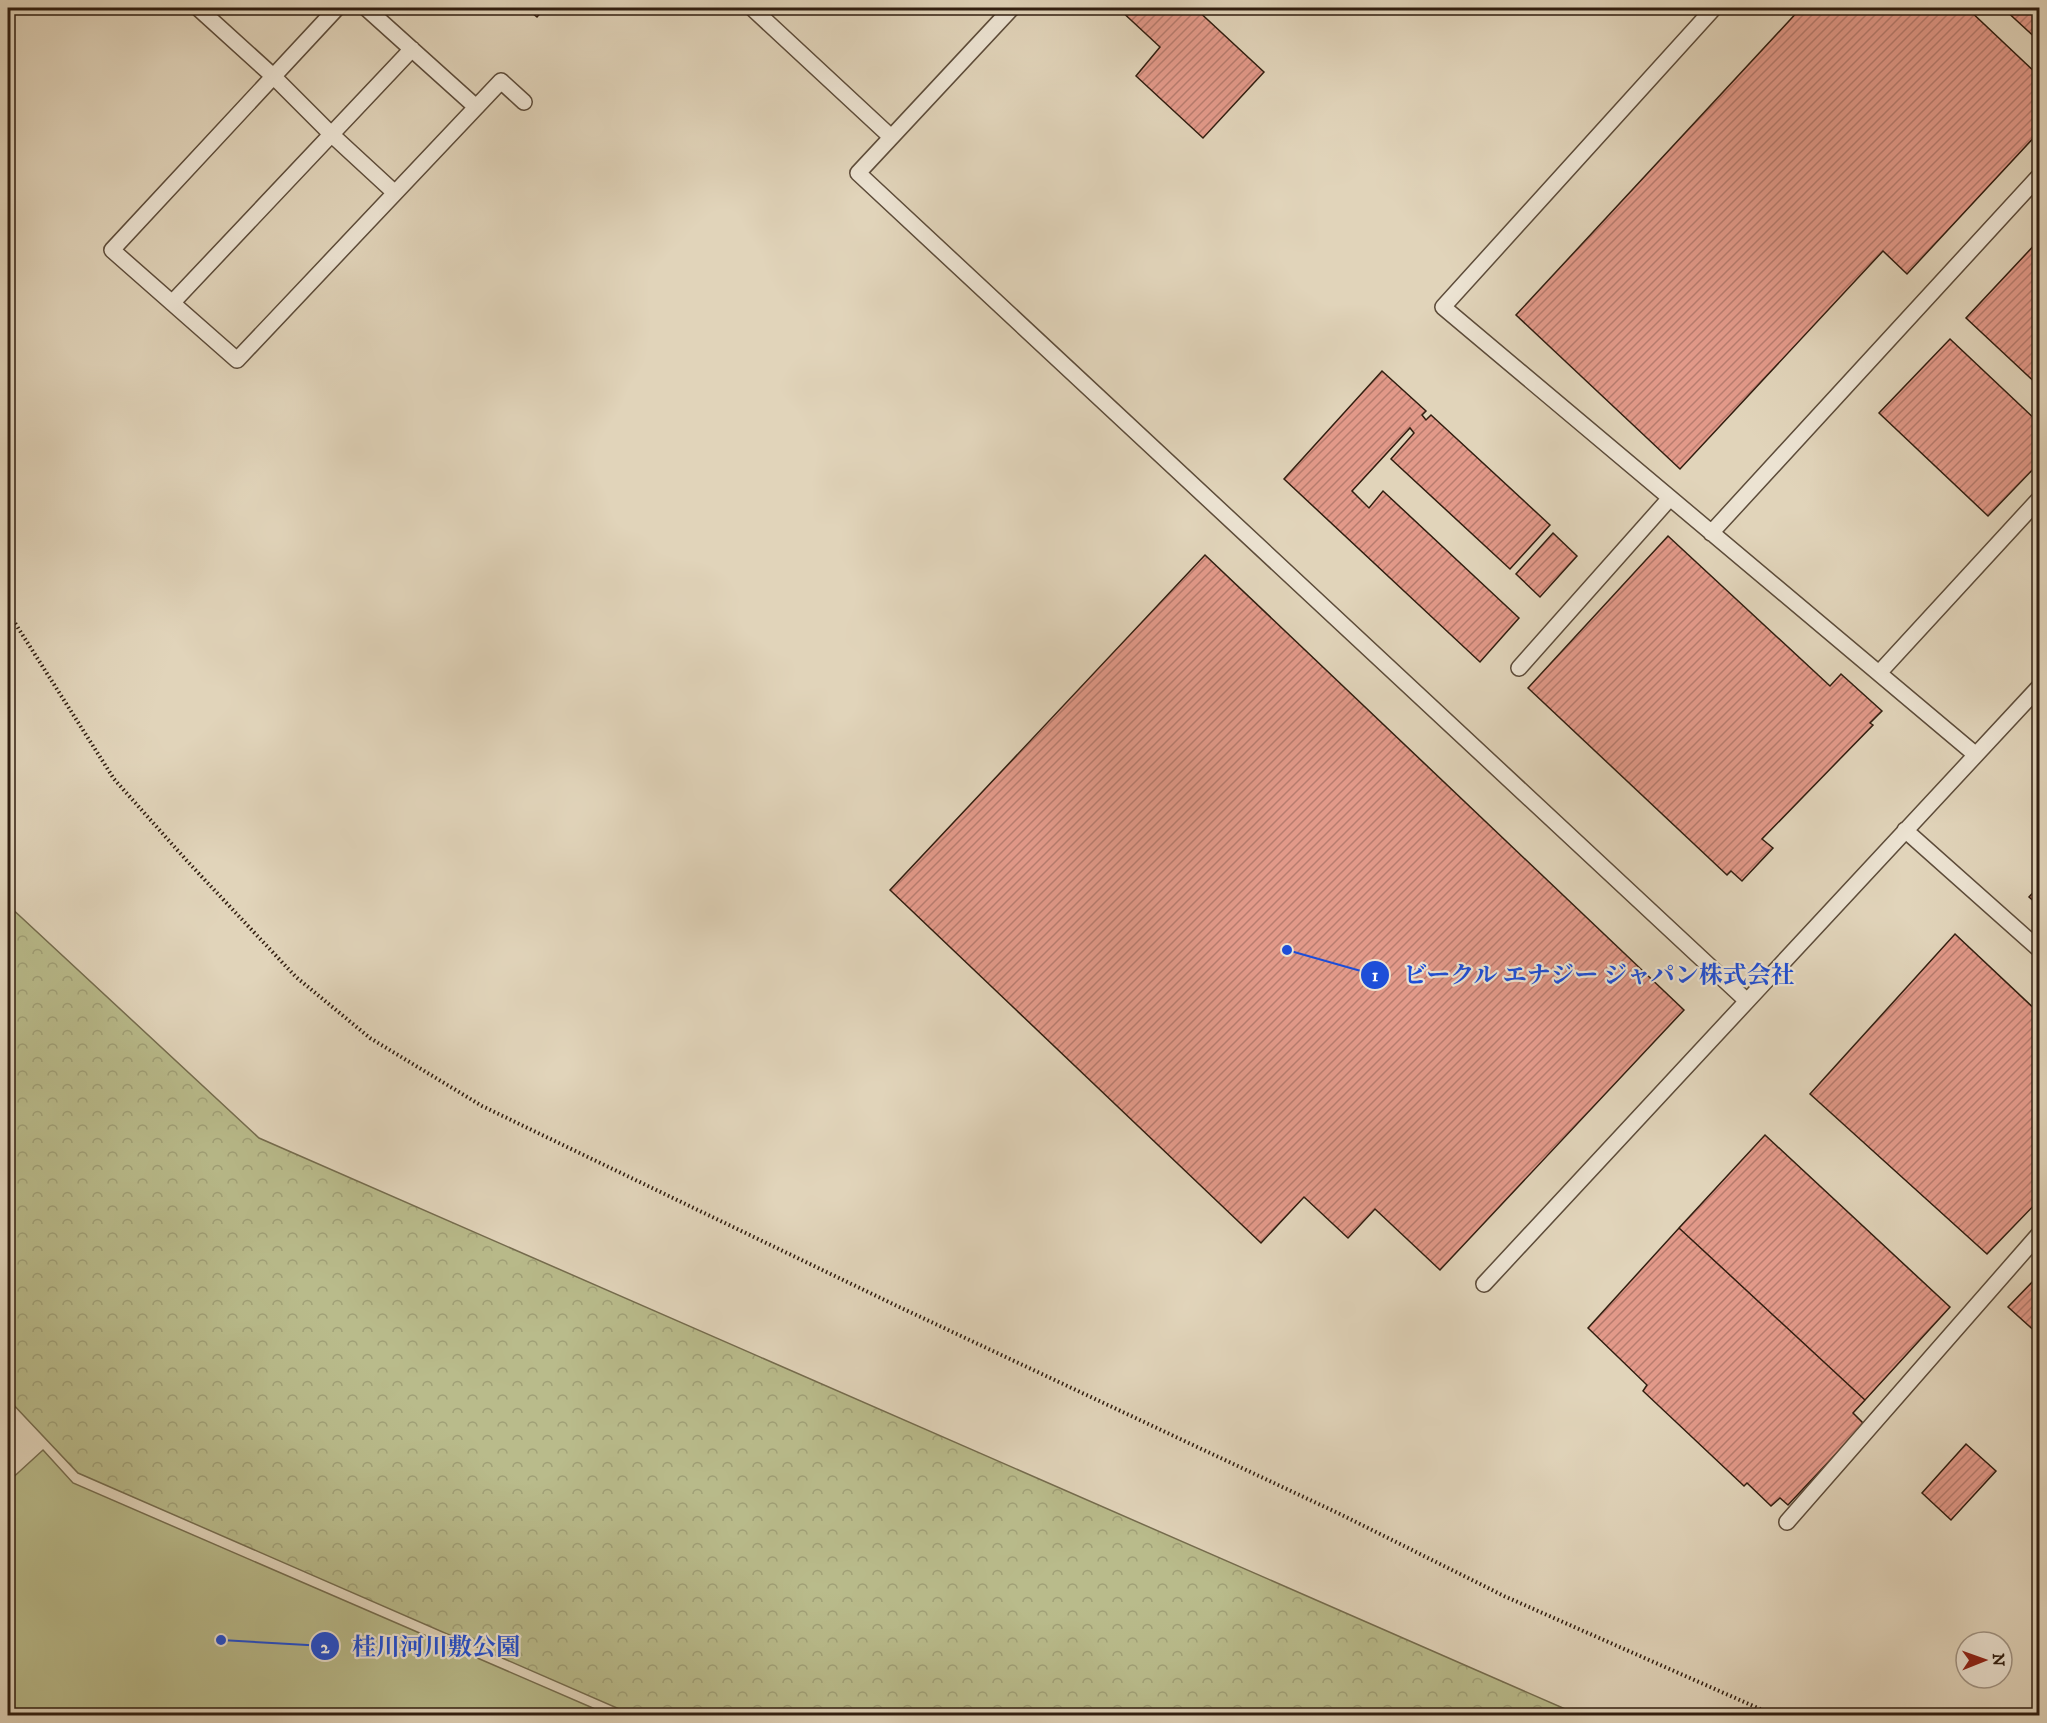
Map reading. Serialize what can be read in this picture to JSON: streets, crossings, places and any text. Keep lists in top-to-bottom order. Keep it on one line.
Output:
{"places":["ビークル エナジー ジャパン株式会社","桂川河川敷公園"],"north":"right"}
